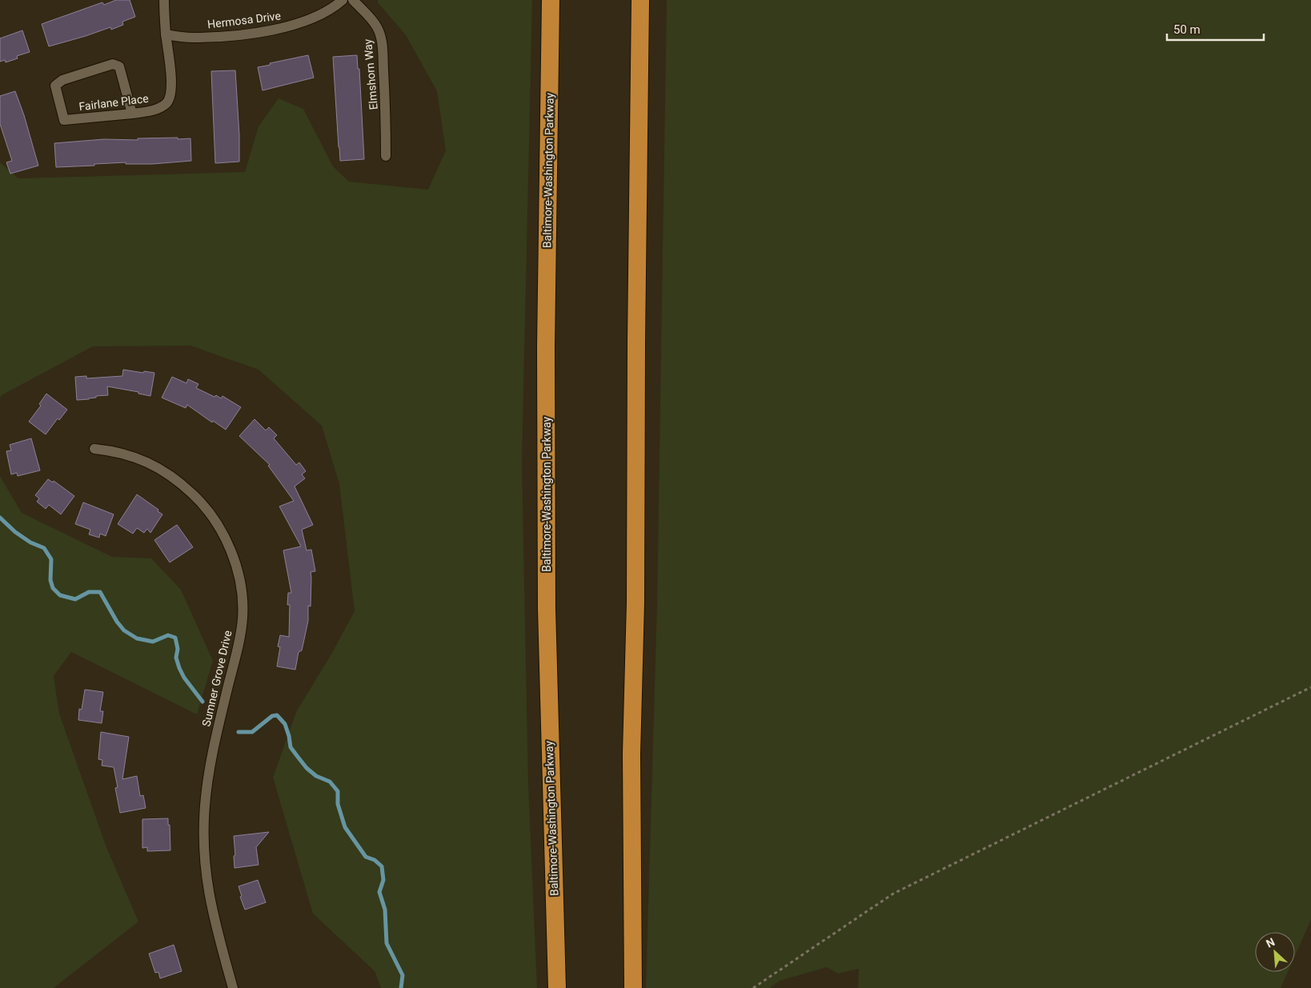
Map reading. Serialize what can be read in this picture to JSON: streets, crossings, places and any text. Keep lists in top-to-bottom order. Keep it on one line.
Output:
{"streets":{"highway":["Baltimore-Washington Parkway"],"street":["Hermosa Drive","Elmshorn Way","Fairlane Place","Sumner Grove Drive"]},"crossings":[["Hermosa Drive","Fairlane Place"]],"scale_bar":"50 m","north":"top left"}
